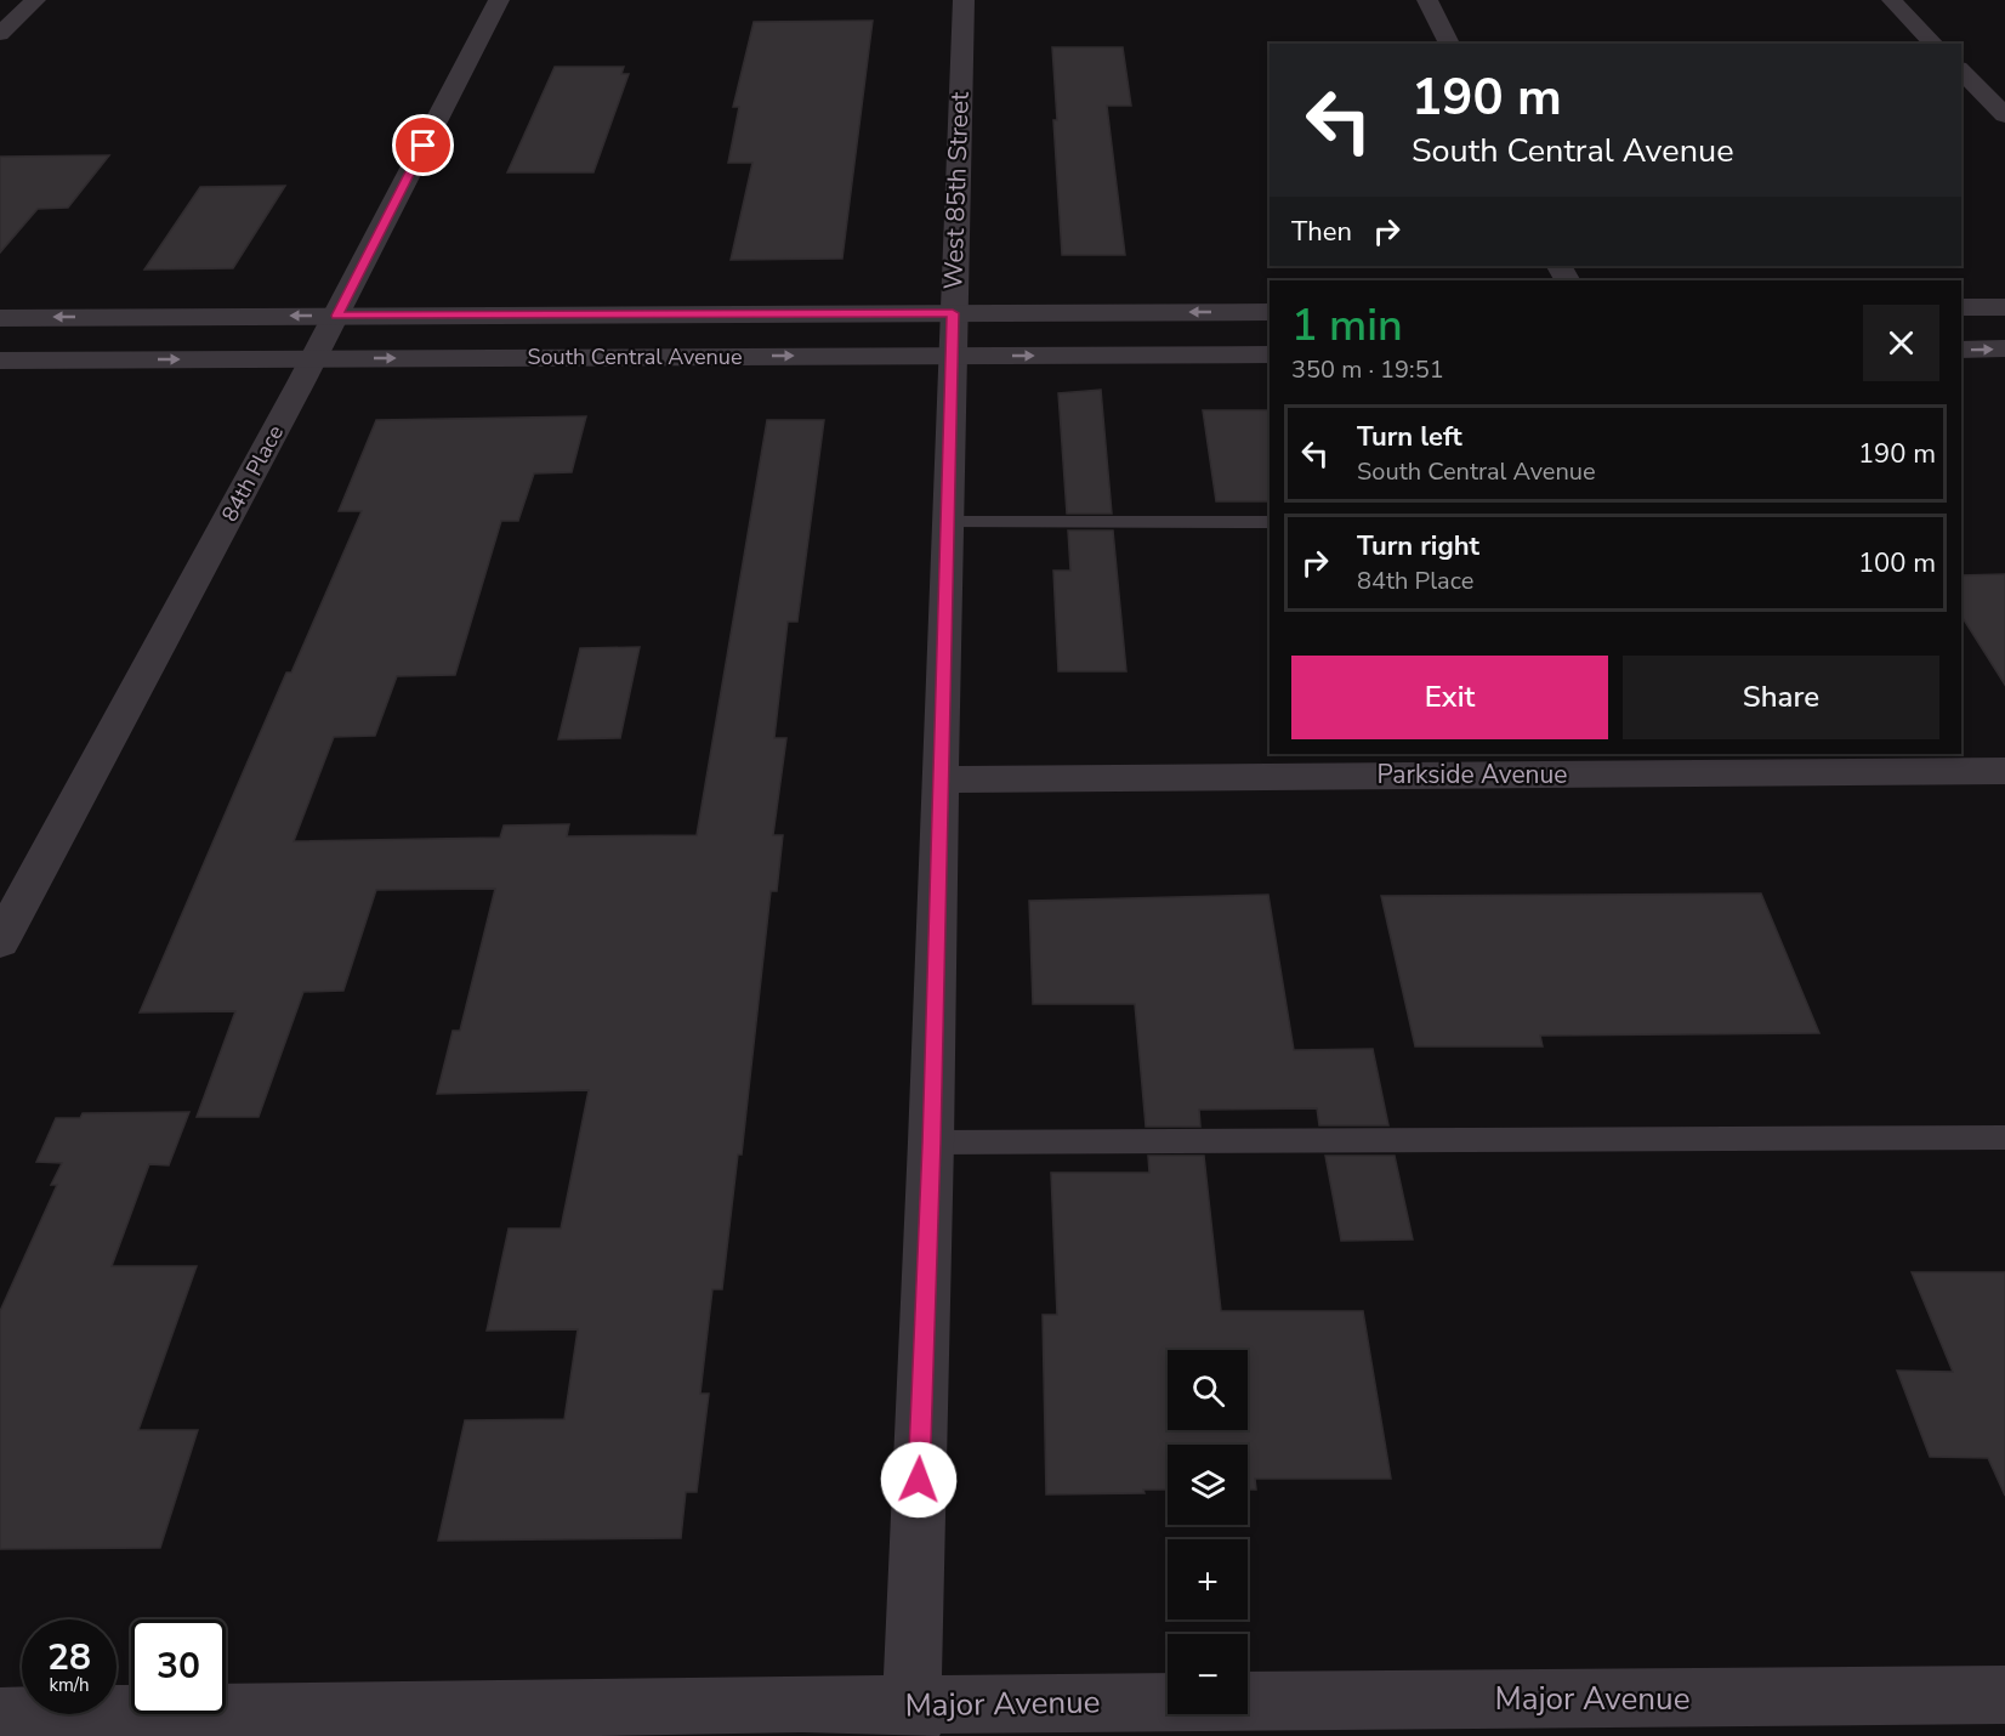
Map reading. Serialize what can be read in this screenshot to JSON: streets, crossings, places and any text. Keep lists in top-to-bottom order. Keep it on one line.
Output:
{"streets":{"street":["West 85th Street","South Central Avenue","84th Place","Parkside Avenue","Major Avenue"]},"crossings":[["West 85th Street","South Central Avenue"],["West 85th Street","Parkside Avenue"],["West 85th Street","Major Avenue"],["South Central Avenue","84th Place"]],"page":{"turn":["190 m","South Central Avenue"],"then":"Then","heading":["1 min","350 m · 19:51"],"list":[{"name":"Turn left","note":"South Central Avenue","value":"190 m"},{"name":"Turn right","note":"84th Place","value":"100 m"}],"buttons":["Exit","Share"],"map_buttons":["+","−"],"speed":"28 km/h","limit":"30"}}
